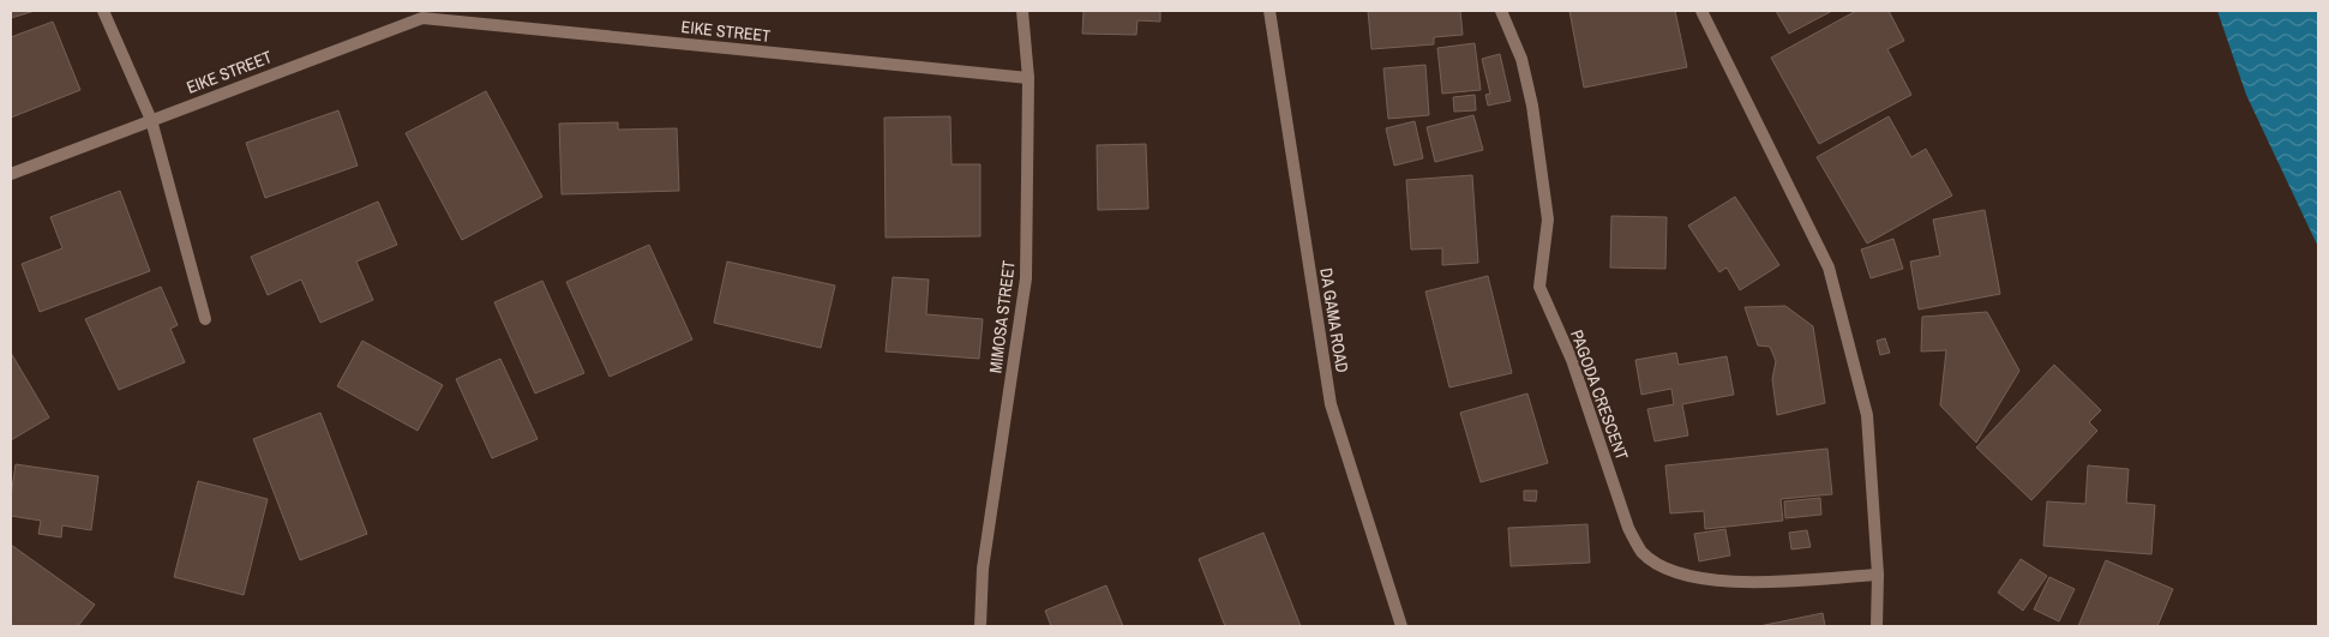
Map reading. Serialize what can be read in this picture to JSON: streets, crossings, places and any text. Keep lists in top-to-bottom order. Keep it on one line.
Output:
{"streets":{"street":["EIKE STREET","MIMOSA STREET","DA GAMA ROAD","PAGODA CRESCENT"]},"crossings":[["EIKE STREET","MIMOSA STREET"]]}
